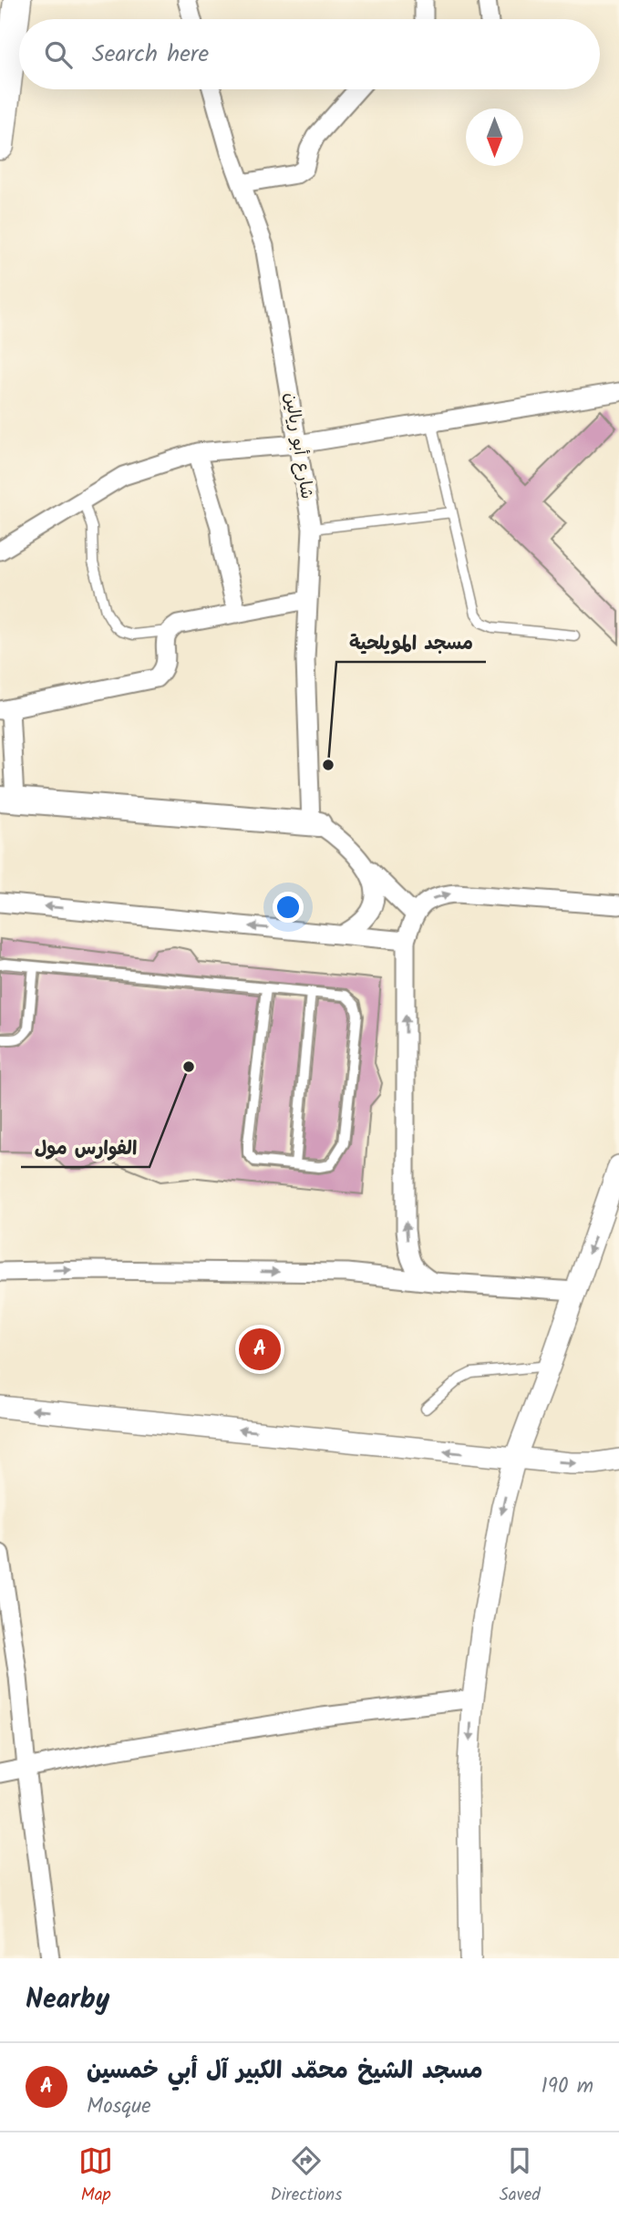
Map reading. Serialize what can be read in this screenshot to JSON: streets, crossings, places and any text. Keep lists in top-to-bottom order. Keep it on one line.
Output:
{"streets":{"street":["شارع أبو ريالين"]},"places":["مسجد المويلحية","الفوارس مول"],"north":"bottom","page":{"search":"Search here","pins":"A","heading":"Nearby","list":[{"mark":"A","name":"مسجد الشيخ محمّد الكبير آل أبي خمسين","note":"Mosque","value":"190 m"}],"nav":["Map","Directions","Saved"]}}
